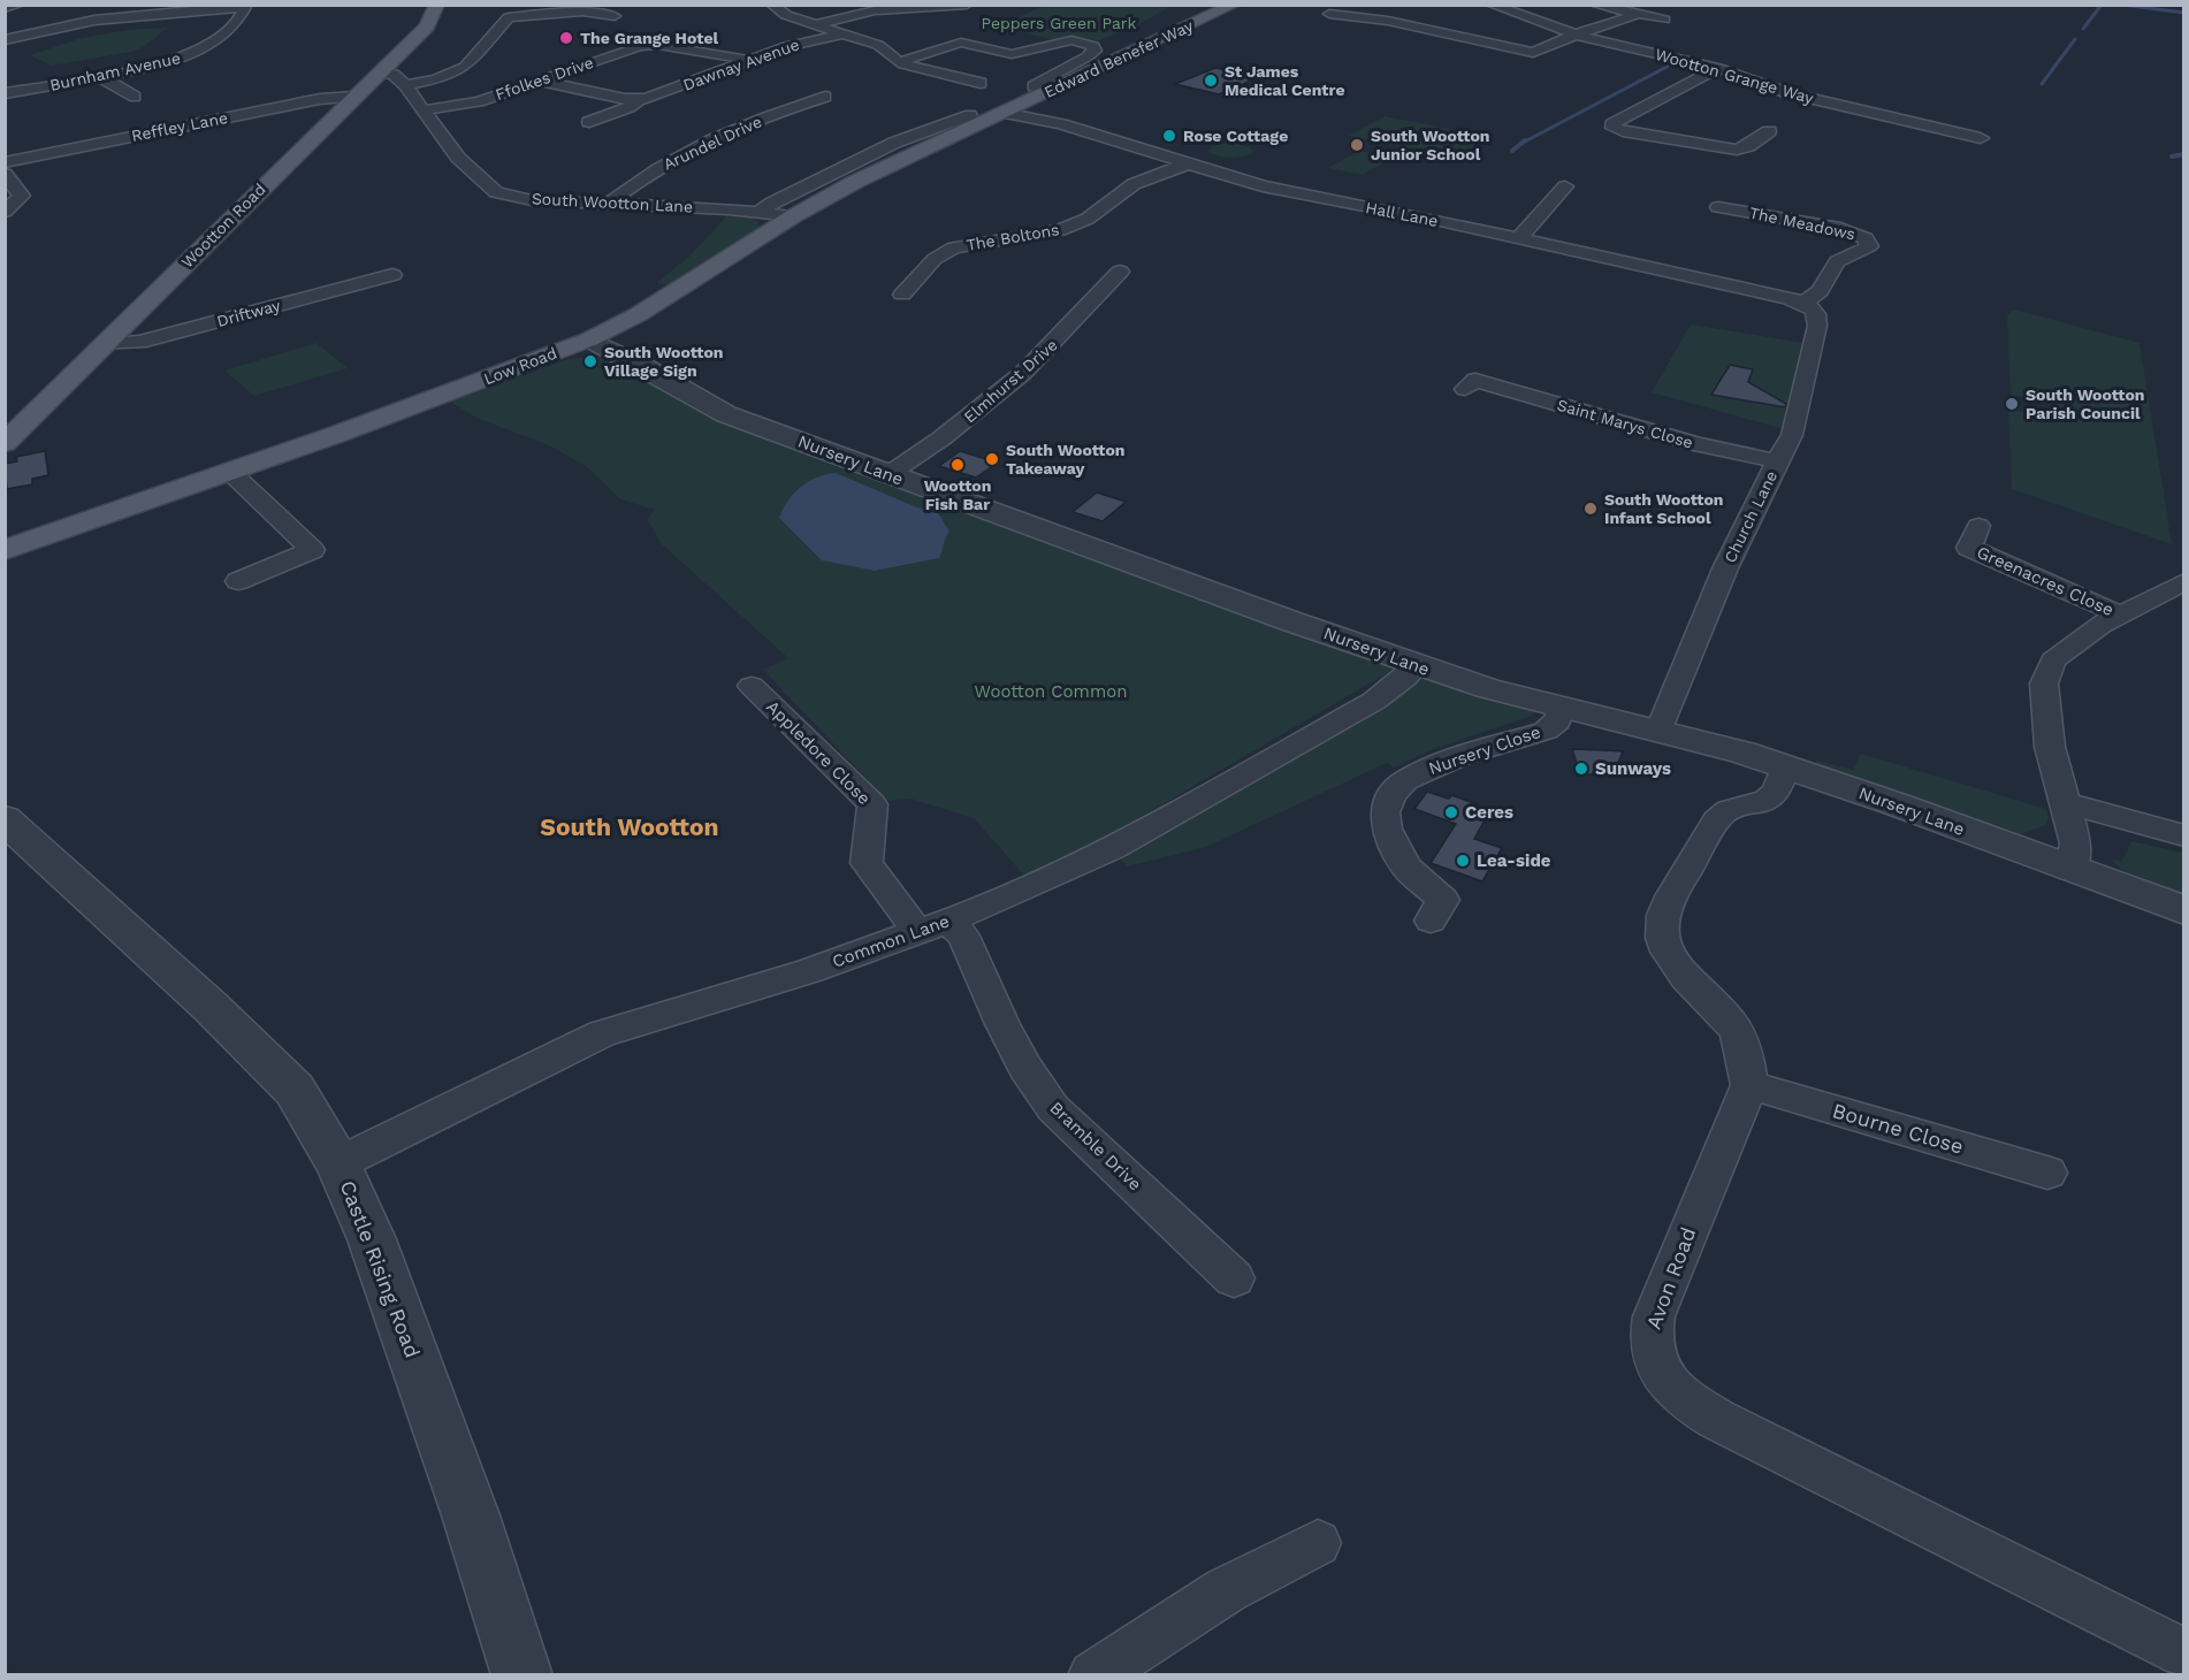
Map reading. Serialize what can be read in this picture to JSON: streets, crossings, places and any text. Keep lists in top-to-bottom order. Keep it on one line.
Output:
{"streets":{"main road":["Edward Benefer Way","Wootton Road","Low Road"],"street":["Dawnay Avenue","Burnham Avenue","Wootton Grange Way","Ffolkes Drive","Reffley Lane","Arundel Drive","South Wootton Lane","Hall Lane","The Meadows","The Boltons","Driftway","Elmhurst Drive","Saint Marys Close","Nursery Lane","Church Lane","Greenacres Close","Nursery Close","Appledore Close","Common Lane","Bourne Close","Bramble Drive","Castle Rising Road","Avon Road"]},"crossings":[["Edward Benefer Way","Hall Lane"],["Edward Benefer Way","Low Road"],["Dawnay Avenue","Ffolkes Drive"],["Ffolkes Drive","South Wootton Lane"],["Reffley Lane","Wootton Road"],["Arundel Drive","South Wootton Lane"],["South Wootton Lane","Wootton Road"],["South Wootton Lane","Low Road"],["Hall Lane","The Meadows"],["Hall Lane","The Boltons"],["Hall Lane","Low Road"],["Hall Lane","Church Lane"],["The Meadows","Church Lane"],["Wootton Road","Driftway"],["Low Road","Nursery Lane"],["Elmhurst Drive","Nursery Lane"],["Saint Marys Close","Church Lane"],["Nursery Lane","Church Lane"],["Nursery Lane","Nursery Close"],["Nursery Lane","Common Lane"],["Appledore Close","Common Lane"],["Appledore Close","Bramble Drive"],["Common Lane","Bramble Drive"],["Common Lane","Castle Rising Road"],["Bourne Close","Avon Road"]],"districts":["South Wootton"],"parks":["Peppers Green Park","Wootton Common"],"places":["The Grange Hotel","St James Medical Centre","Rose Cottage","South Wootton Junior School","South Wootton Village Sign","South Wootton Parish Council","South Wootton Takeaway","Wootton Fish Bar","South Wootton Infant School","Sunways","Ceres","Lea-side"]}
